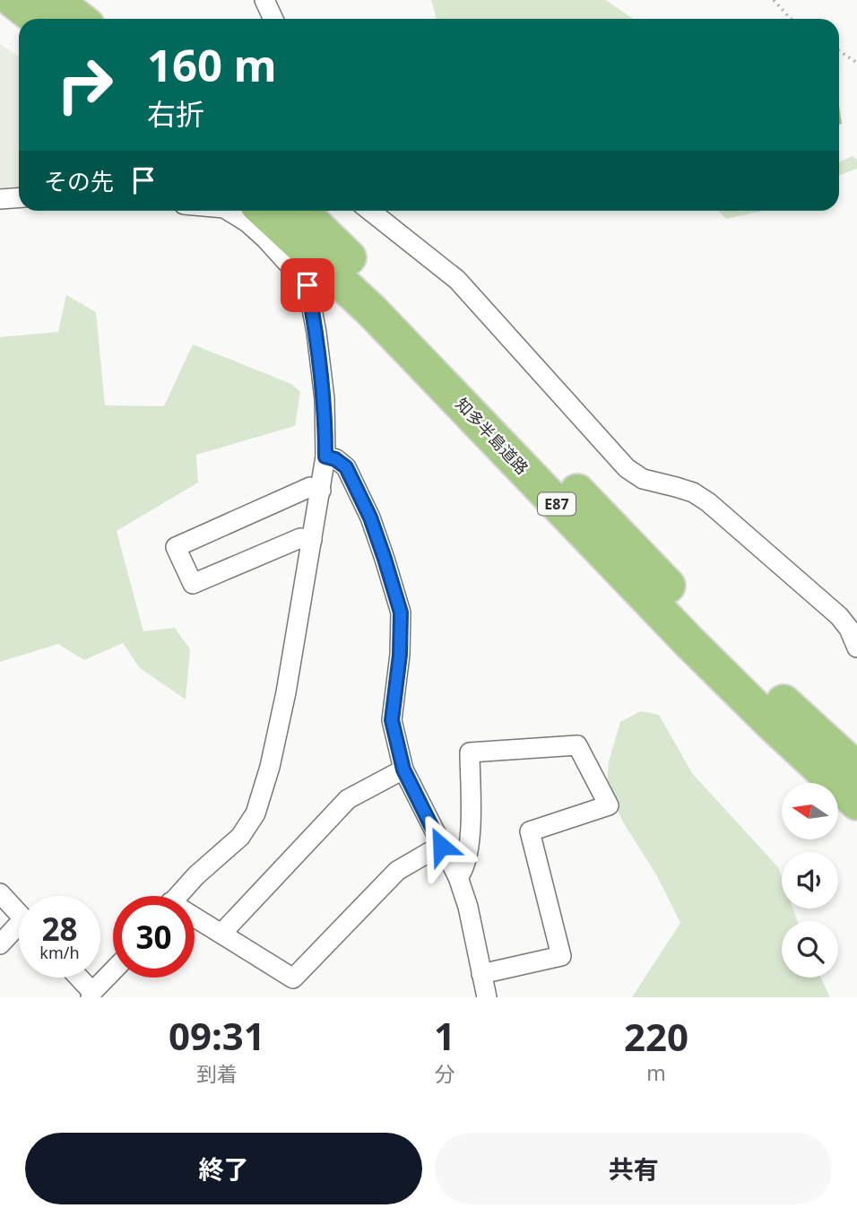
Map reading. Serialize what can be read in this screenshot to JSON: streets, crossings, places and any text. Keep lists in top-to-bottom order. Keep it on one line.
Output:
{"streets":{"highway":["知多半島道路","E87"]},"north":"left","page":{"turn":["160 m","右折"],"then":"その先","speed":"28 km/h","limit":"30","eta":["09:31","到着","1","分","220","m"],"buttons":["終了","共有"]}}
